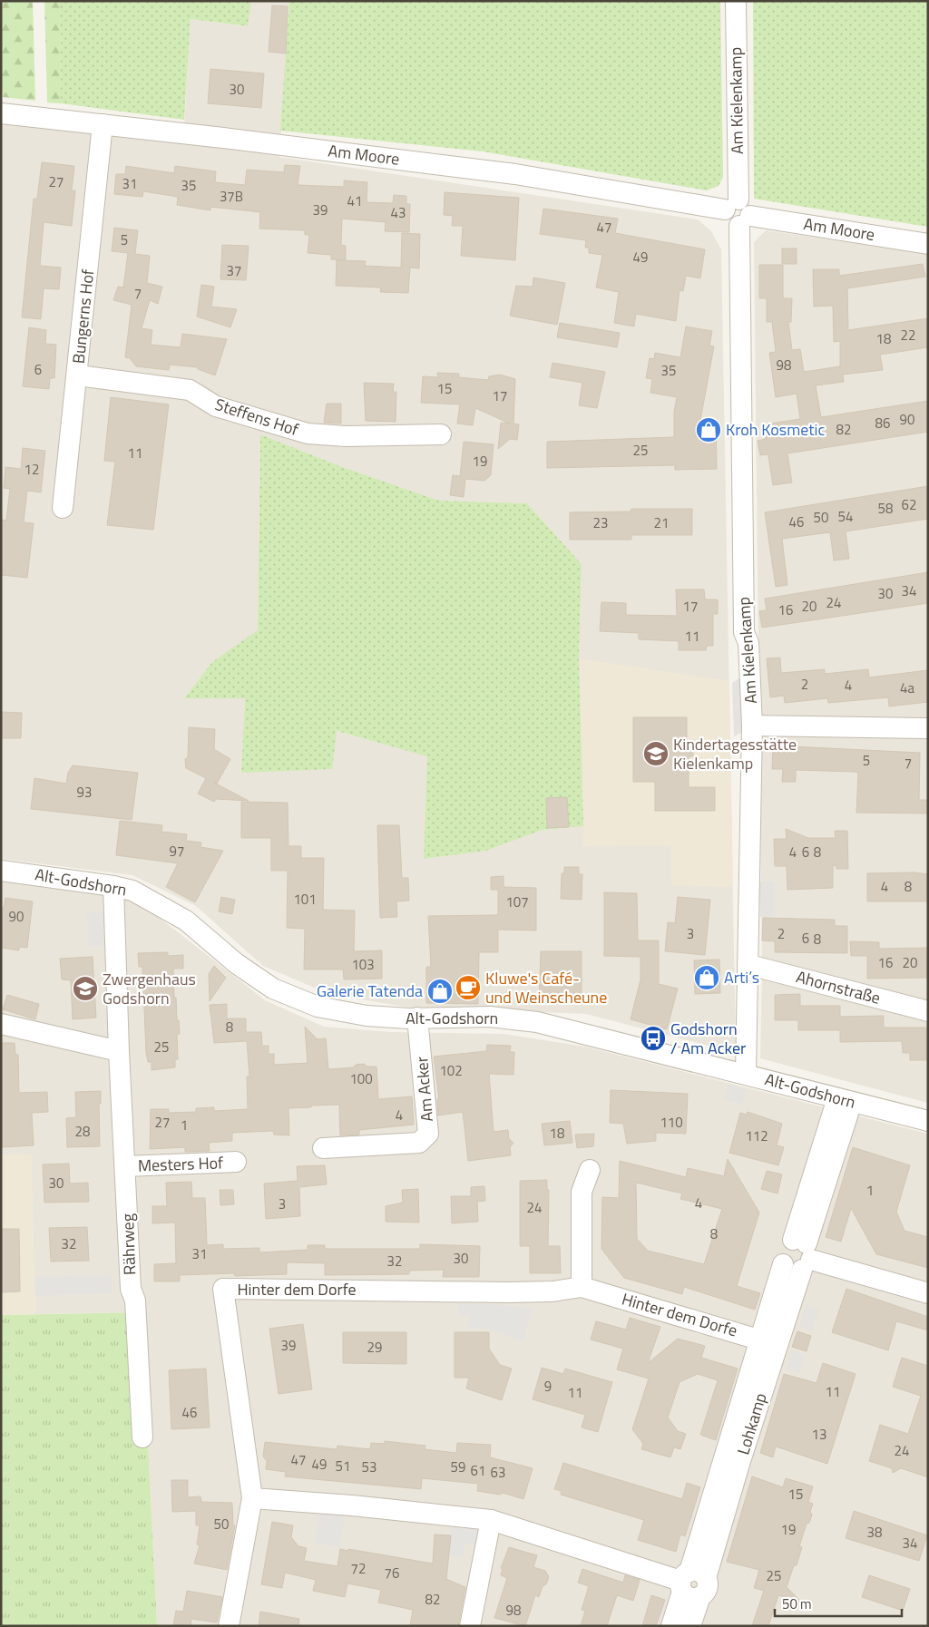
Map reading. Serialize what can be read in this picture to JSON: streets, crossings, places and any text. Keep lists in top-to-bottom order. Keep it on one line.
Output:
{"streets":{"street":["Am Kielenkamp","Am Moore","Bungerns Hof","Steffens Hof","Alt-Godshorn","Ahornstraße","Am Acker","Mesters Hof","Rährweg","Hinter dem Dorfe","Lohkamp"]},"crossings":[["Am Kielenkamp","Am Moore"],["Am Kielenkamp","Alt-Godshorn"],["Am Kielenkamp","Ahornstraße"],["Am Moore","Bungerns Hof"],["Bungerns Hof","Steffens Hof"],["Alt-Godshorn","Am Acker"],["Alt-Godshorn","Rährweg"],["Alt-Godshorn","Lohkamp"],["Mesters Hof","Rährweg"],["Hinter dem Dorfe","Lohkamp"]],"places":{"shop":["Kroh Kosmetic","Arti’s","Galerie Tatenda"],"school or university":["Kindertagesstätte Kielenkamp","Zwergenhaus Godshorn"],"cafe":["Kluwe's Café- und Weinscheune"],"bus stop":["Godshorn / Am Acker"]},"house_numbers":["30","27","31","35","37B","41","39","43","47","5","49","37","7","22","18","98","6","35","15","17","90","86","82","25","11","19","12","62","58","54","50","46","23","21","34","30","24","17","20","16","11","2","4","4a","5","7","93","97","4","6","8","4","8","101","107","90","3","2","6","8","16","20","103","8","25","102","100","4","27","110","1","28","18","112","30","1","4","3","24","8","32","31","30","32","39","29","9","11","11","46","13","24","47","49","51","53","59","61","63","15","50","19","38","34","72","76","25","82","98"],"scale_bar":"50 m"}
